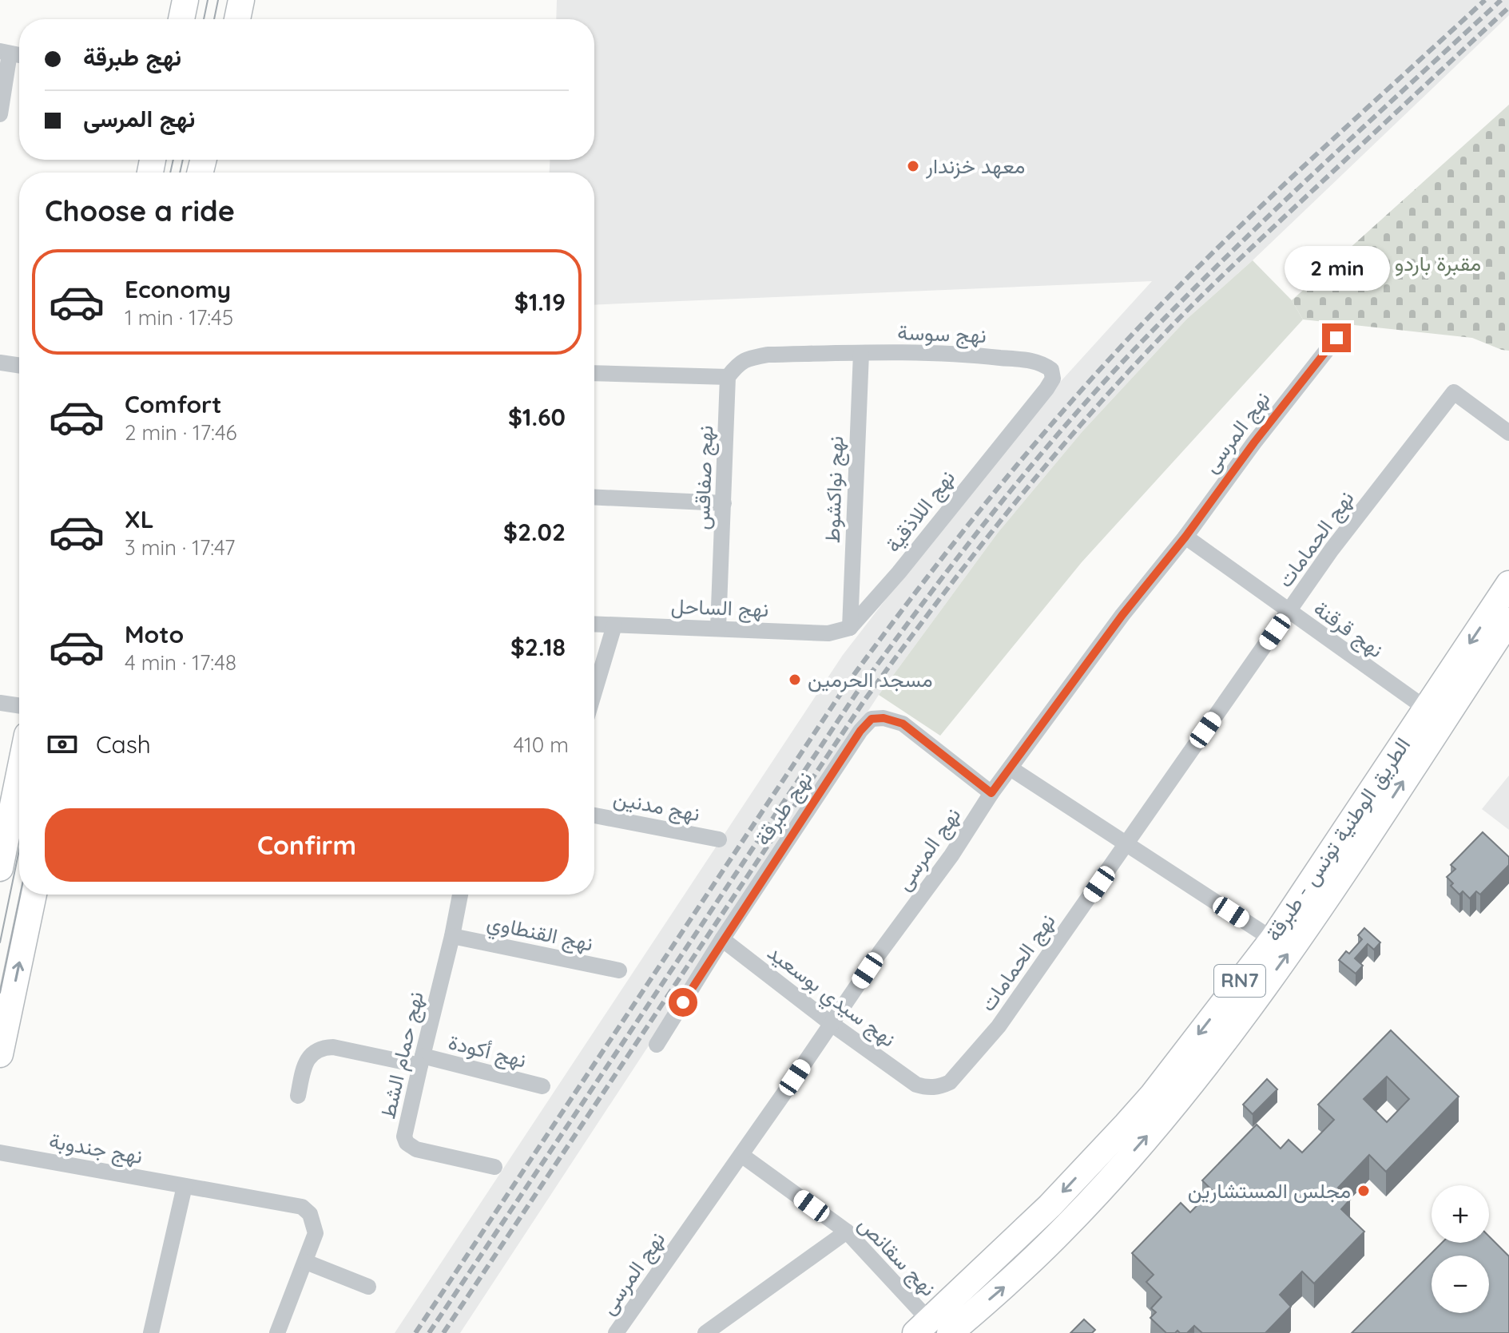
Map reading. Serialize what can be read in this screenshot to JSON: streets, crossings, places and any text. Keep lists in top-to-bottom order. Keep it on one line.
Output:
{"streets":{"main road":["الطريق الوطنية تونس - طبرقة","RN7"],"street":["نهج سوسة","نهج المرسى","نهج صفاقس","نهج نواكشوط","نهج اللاذقية","نهج الحمامات","نهج الساحل","نهج قرقنة","نهج مدنين","نهج طبرقة","نهج القنطاوي","نهج سيدي بوسعيد","نهج أكودة","نهج حمام الشط","نهج جندوبة","نهج سقانص"]},"crossings":[["نهج سوسة","نهج صفاقس"],["نهج سوسة","نهج نواكشوط"],["نهج سوسة","نهج اللاذقية"],["نهج المرسى","نهج قرقنة"],["نهج المرسى","نهج طبرقة"],["نهج المرسى","نهج سيدي بوسعيد"],["نهج المرسى","نهج سقانص"],["نهج صفاقس","نهج الساحل"],["نهج نواكشوط","نهج اللاذقية"],["نهج نواكشوط","نهج الساحل"],["نهج اللاذقية","نهج الساحل"],["نهج الحمامات","نهج قرقنة"],["نهج الحمامات","نهج سيدي بوسعيد"],["نهج قرقنة","الطريق الوطنية تونس - طبرقة"],["نهج طبرقة","نهج سيدي بوسعيد"],["الطريق الوطنية تونس - طبرقة","نهج سقانص"],["نهج القنطاوي","نهج حمام الشط"],["نهج أكودة","نهج حمام الشط"]],"parks":["مقبرة باردو"],"places":["معهد خزندار","مسجد الحرمين","مجلس المستشارين"],"page":{"banner":["نهج طبرقة","نهج المرسى"],"heading":"Choose a ride","bubble":"2 min","list":[{"name":"Economy","note":"1 min · 17:45","value":"$1.19"},{"name":"Comfort","note":"2 min · 17:46","value":"$1.60"},{"name":"XL","note":"3 min · 17:47","value":"$2.02"},{"name":"Moto","note":"4 min · 17:48","value":"$2.18"}],"pay":["Cash","410 m"],"buttons":"Confirm","map_buttons":["+","−"]}}
